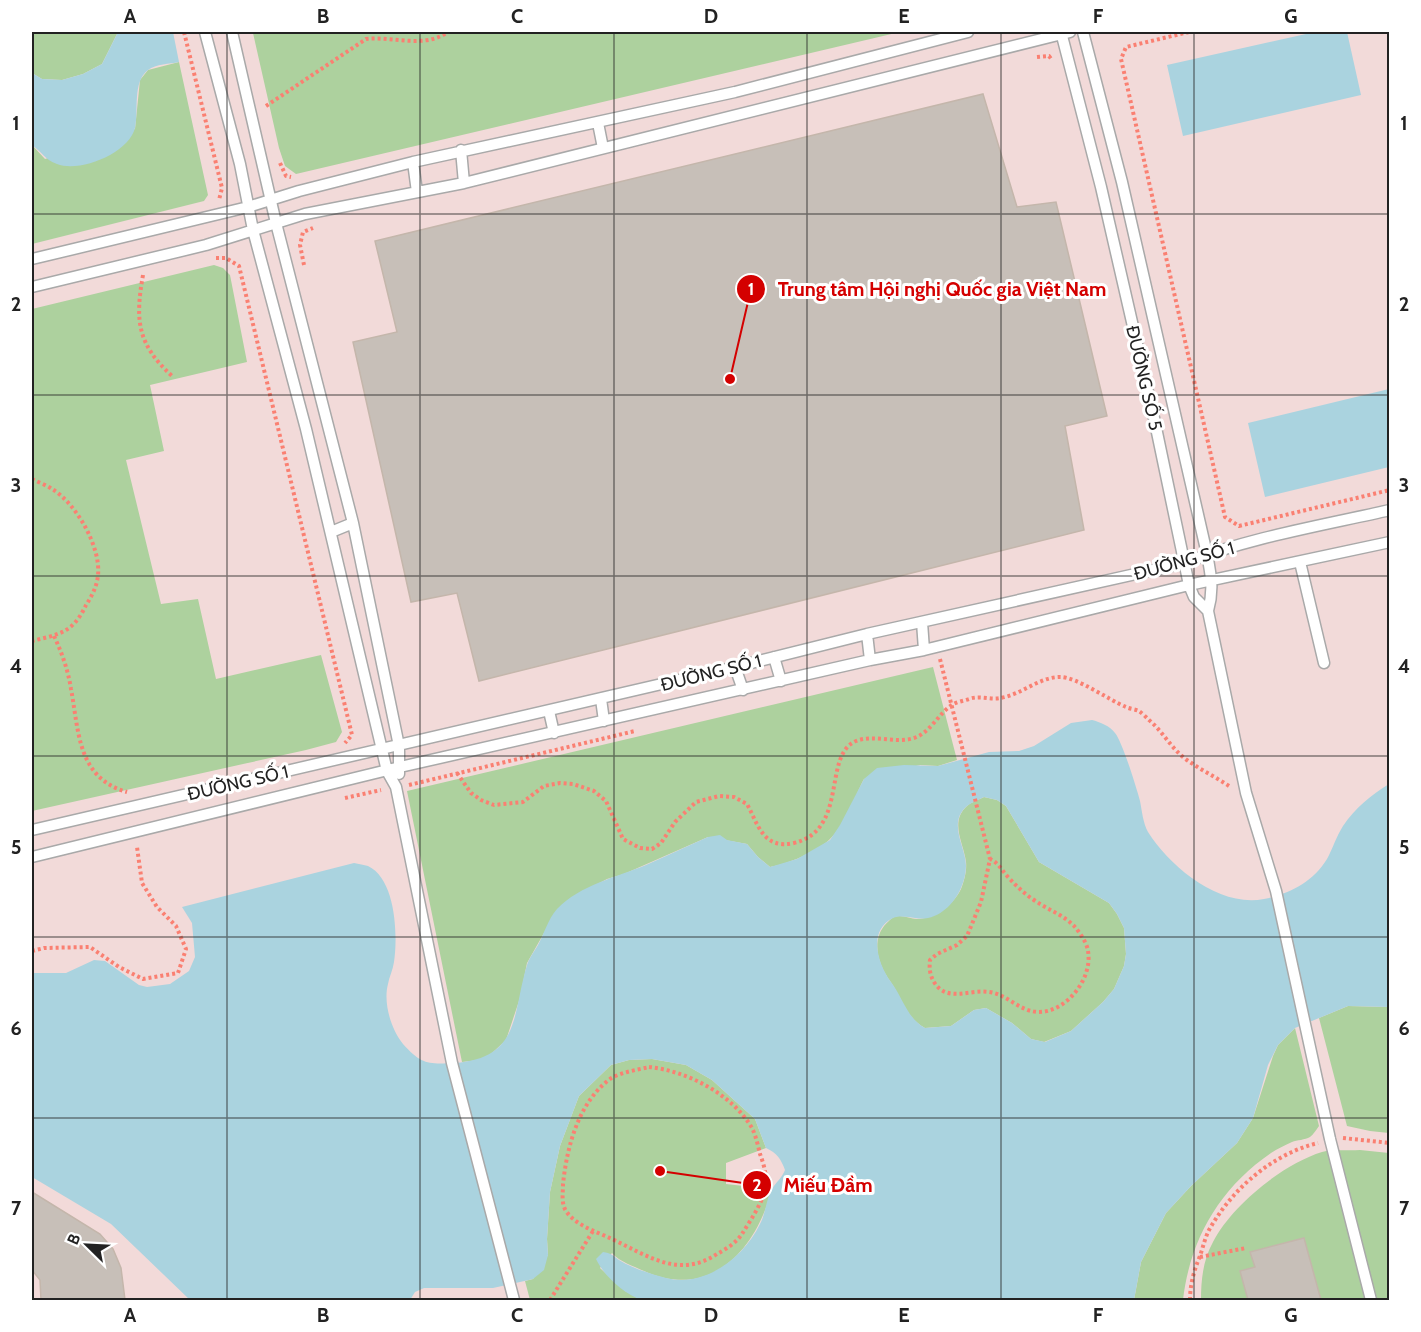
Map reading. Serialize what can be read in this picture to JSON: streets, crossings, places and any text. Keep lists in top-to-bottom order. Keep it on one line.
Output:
{"streets":{"lane":["ĐƯỜNG SỐ 5","ĐƯỜNG SỐ 1"]},"crossings":[["ĐƯỜNG SỐ 5","ĐƯỜNG SỐ 1"]],"places":["Trung tâm Hội nghị Quốc gia Việt Nam","Miếu Đầm"],"north":"top left","grid":{"columns":["A","B","C","D","E","F","G"],"rows":["1","2","3","4","5","6","7"]}}
